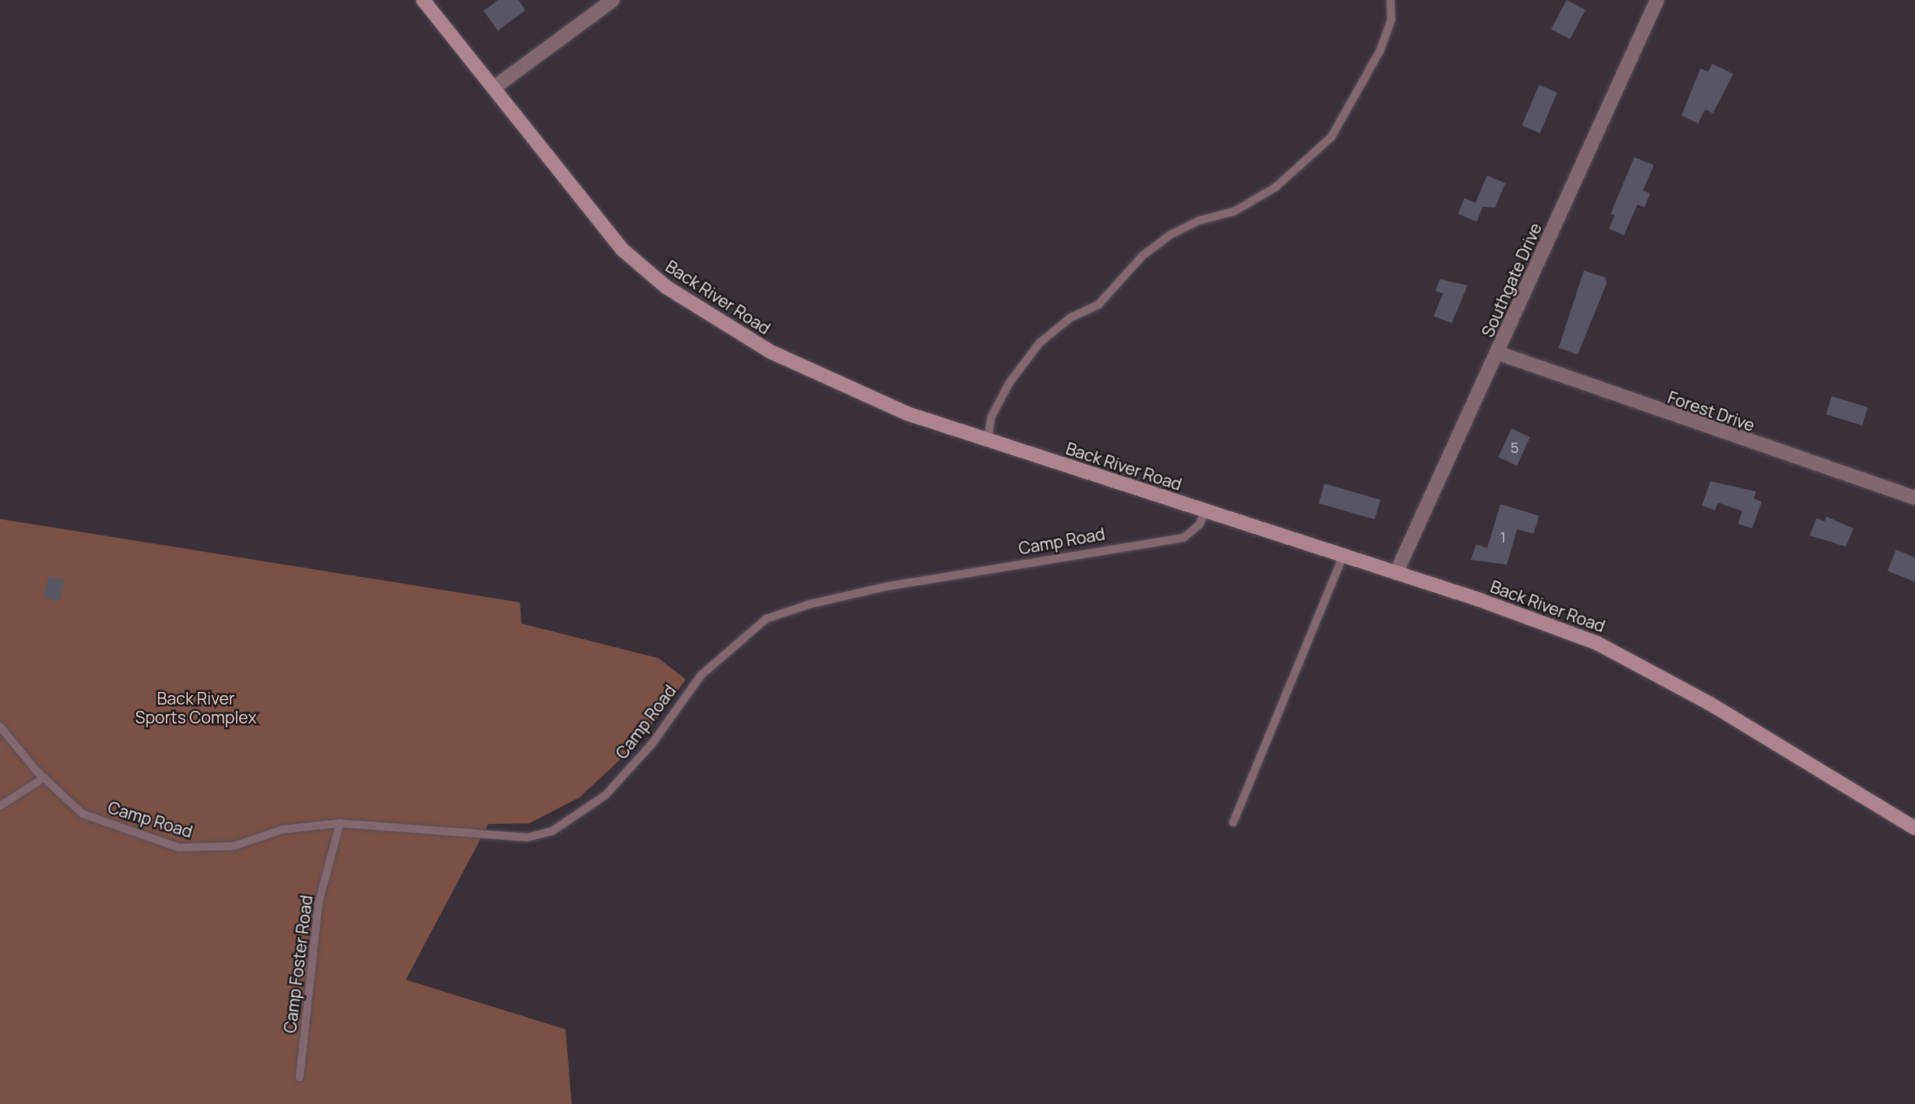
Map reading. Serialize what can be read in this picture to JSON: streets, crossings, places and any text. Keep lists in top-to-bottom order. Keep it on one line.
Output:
{"streets":{"street":["Southgate Drive","Back River Road","Forest Drive"],"lane":["Camp Road","Camp Foster Road"]},"crossings":[["Southgate Drive","Back River Road"],["Southgate Drive","Forest Drive"],["Back River Road","Camp Road"],["Camp Road","Camp Foster Road"]],"parks":["Back River Sports Complex"],"house_numbers":["5","1"]}
